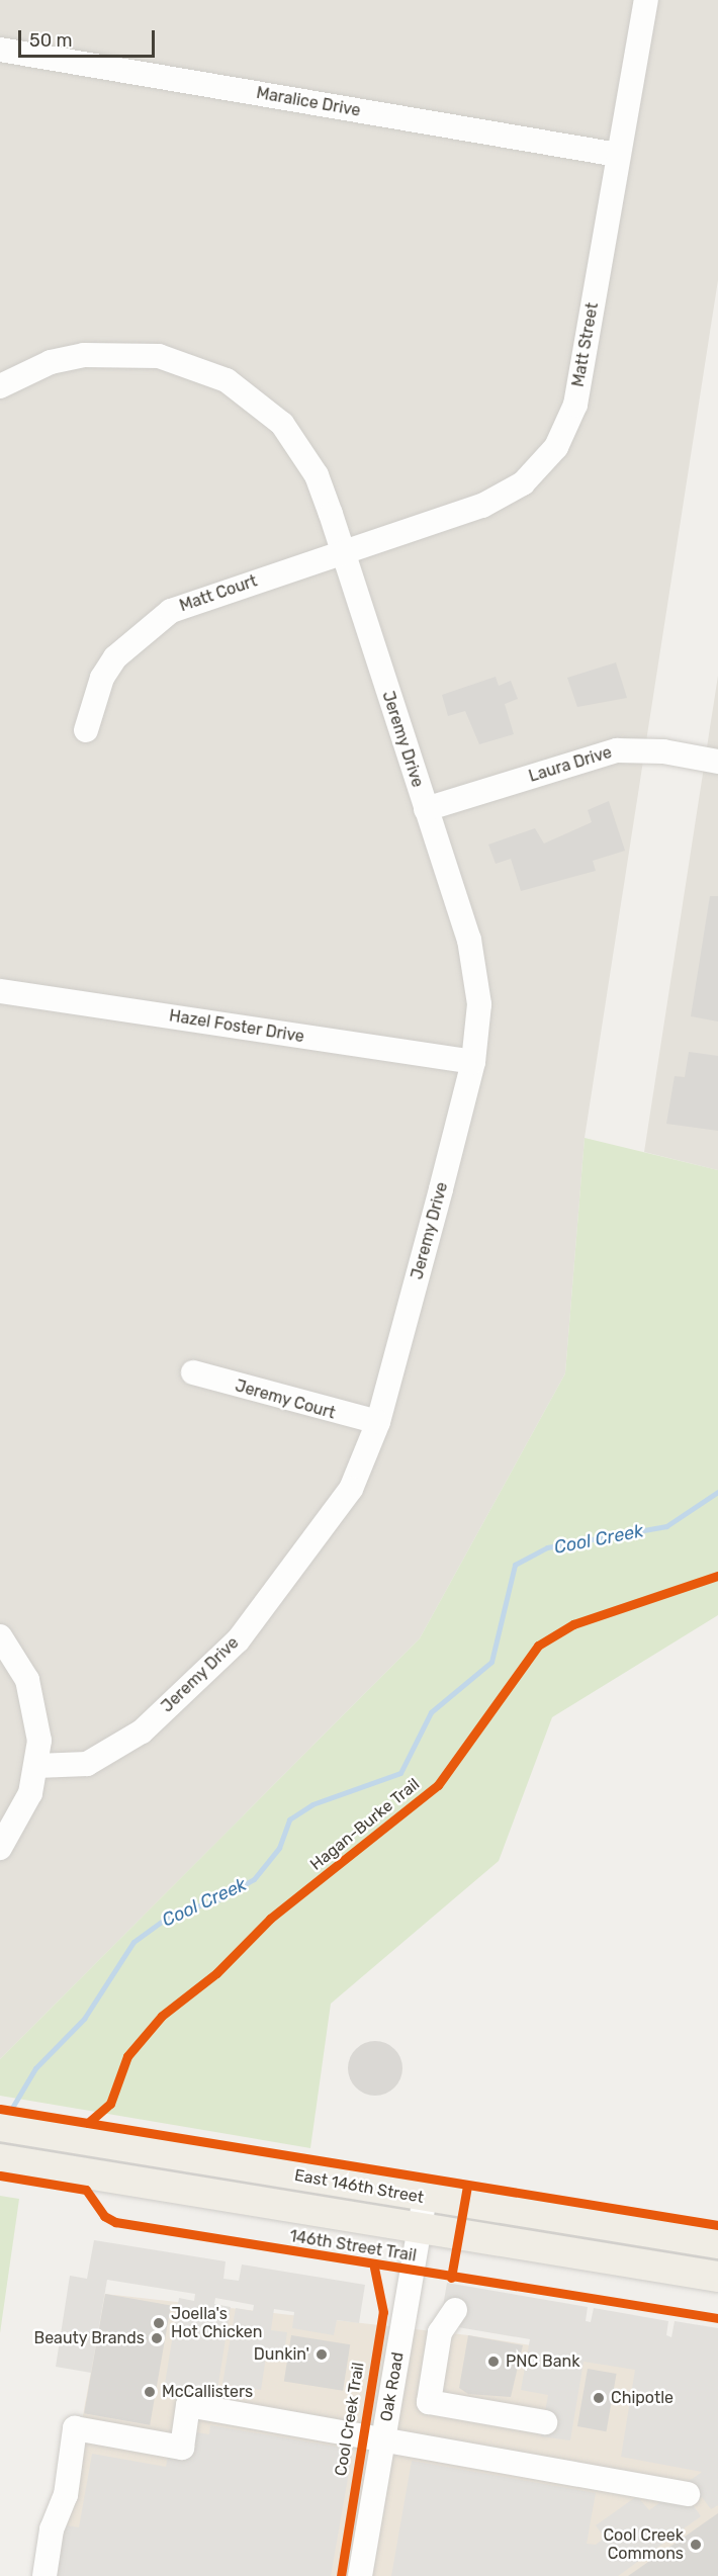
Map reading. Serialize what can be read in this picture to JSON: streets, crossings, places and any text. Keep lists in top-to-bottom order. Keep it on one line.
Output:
{"streets":{"main road":["East 146th Street"],"street":["Maralice Drive","Matt Street","Matt Court","Jeremy Drive","Laura Drive","Hazel Foster Drive","Jeremy Court","Oak Road"],"cycle path":["Hagan-Burke Trail","146th Street Trail"]},"crossings":[["Maralice Drive","Matt Street"],["Matt Street","Matt Court"],["Matt Street","Jeremy Drive"],["Matt Court","Jeremy Drive"],["Jeremy Drive","Laura Drive"],["Jeremy Drive","Hazel Foster Drive"],["Jeremy Drive","Jeremy Court"],["East 146th Street","Oak Road"]],"water":["Cool Creek"],"places":["Joella's Hot Chicken","Beauty Brands","Dunkin'","PNC Bank","McCallisters","Chipotle","Cool Creek Commons"],"scale_bar":"50 m"}
